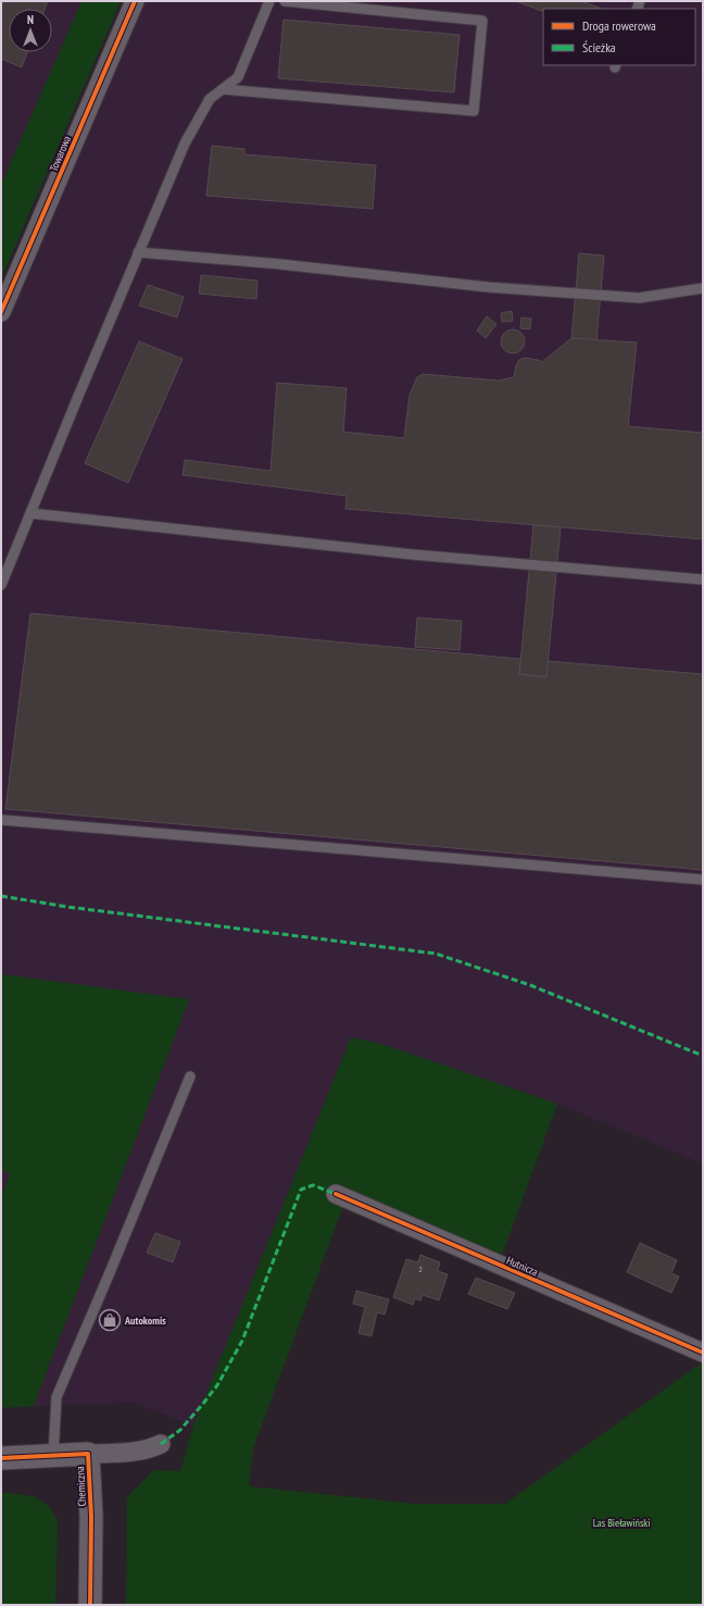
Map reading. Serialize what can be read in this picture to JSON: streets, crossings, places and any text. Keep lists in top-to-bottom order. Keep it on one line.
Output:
{"streets":{"street":["Towarowa","Hutnicza","Chemiczna"]},"parks":["Las Bieławiński"],"places":{"shop":["Autokomis"]},"house_numbers":["2"],"legend":["Droga rowerowa","Ścieżka"],"north":"top"}
